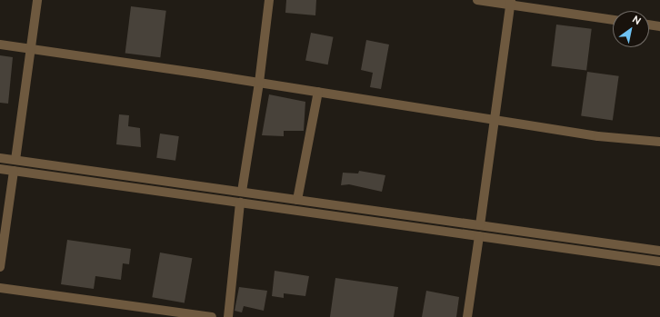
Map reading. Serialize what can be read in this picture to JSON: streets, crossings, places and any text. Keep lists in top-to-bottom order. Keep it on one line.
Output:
{"north":"top right"}
